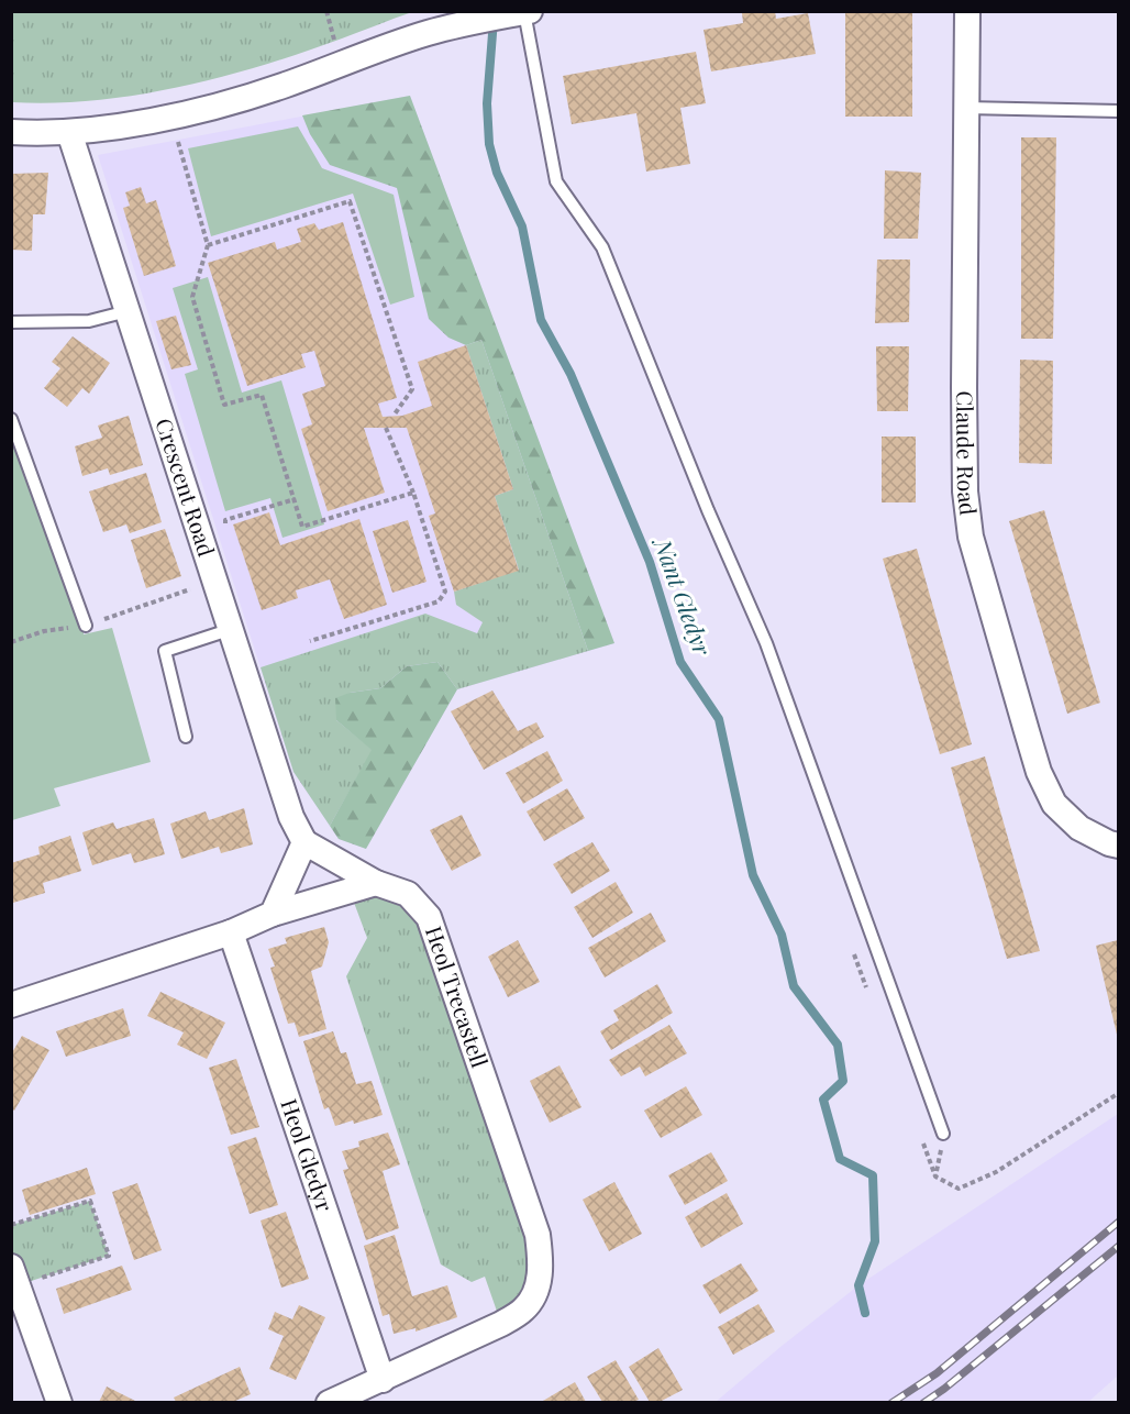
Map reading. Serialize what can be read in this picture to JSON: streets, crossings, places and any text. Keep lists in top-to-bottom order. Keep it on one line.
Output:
{"streets":{"street":["Claude Road","Crescent Road","Heol Trecastell","Heol Gledyr"]},"crossings":[["Crescent Road","Heol Trecastell"],["Heol Trecastell","Heol Gledyr"]],"water":["Nant Gledyr"]}
